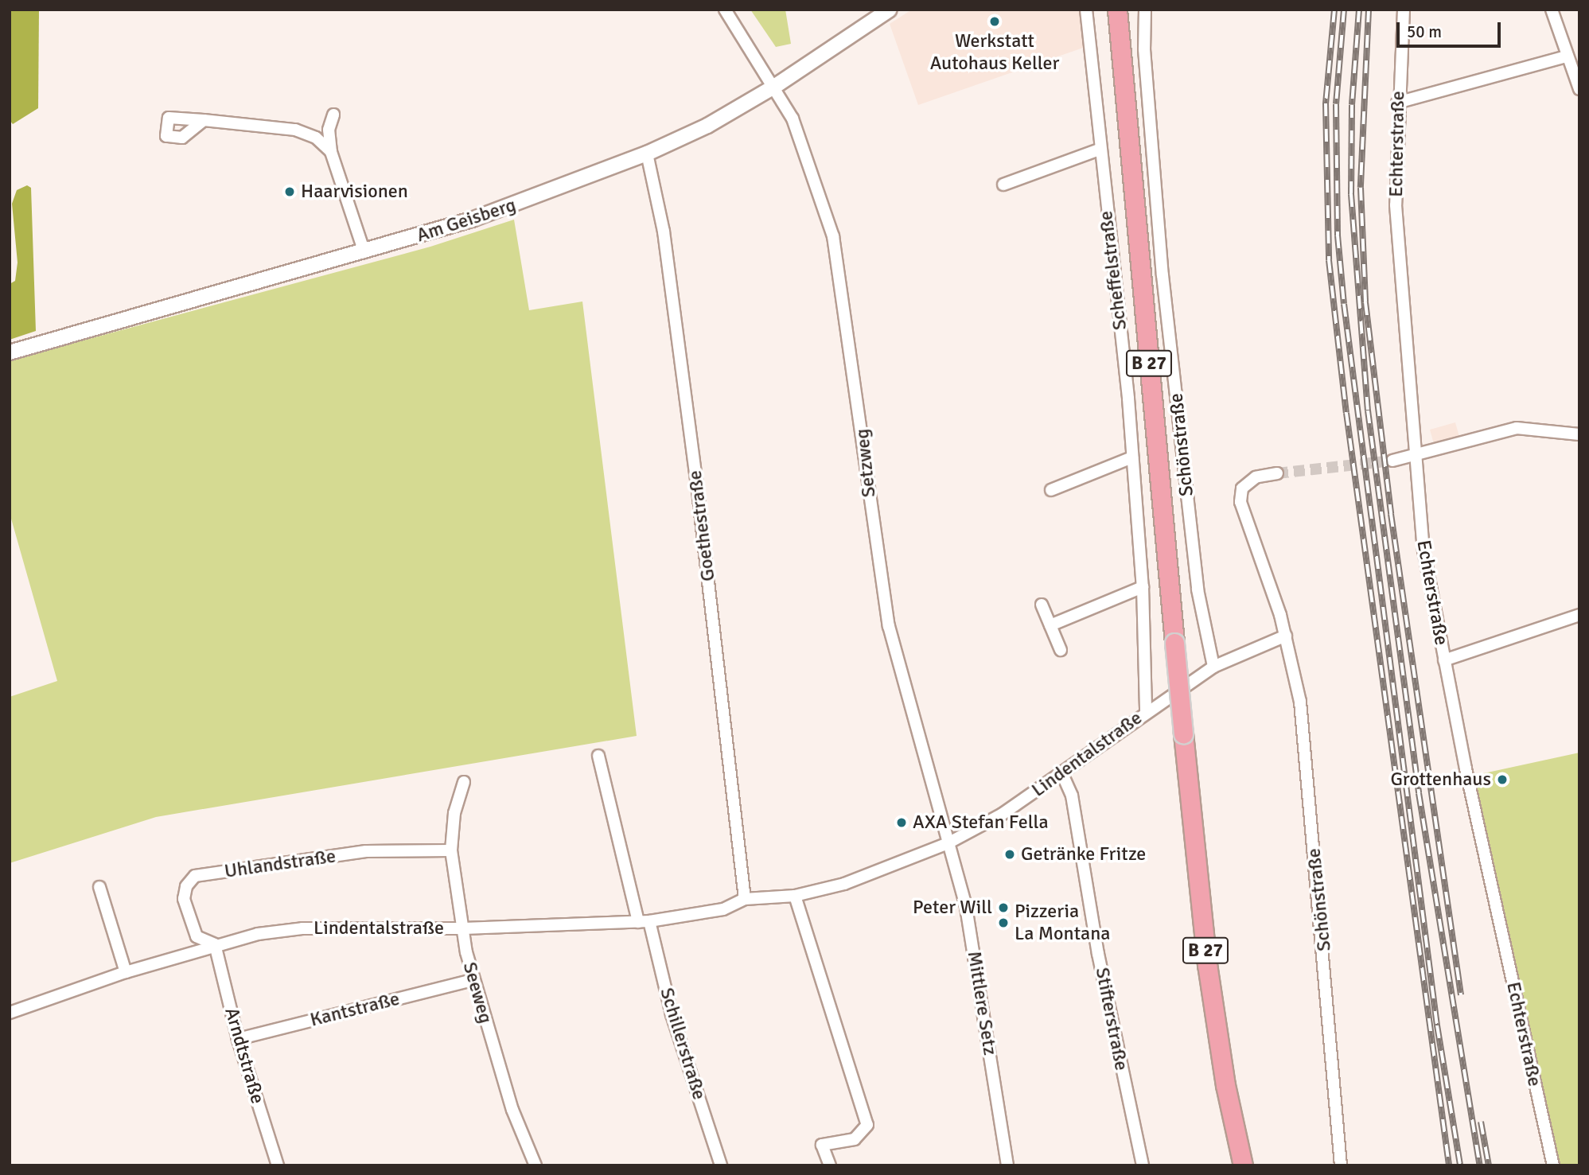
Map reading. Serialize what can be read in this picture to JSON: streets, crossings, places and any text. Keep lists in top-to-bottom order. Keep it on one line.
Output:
{"streets":{"main road":["B 27"],"street":["Echterstraße","Am Geisberg","Scheffelstraße","Schönstraße","Setzweg","Goethestraße","Lindentalstraße","Uhlandstraße","Seeweg","Mittlere Setz","Kantstraße","Stifterstraße","Schillerstraße","Arndtstraße"]},"crossings":[["Am Geisberg","Setzweg"],["Am Geisberg","Goethestraße"],["Scheffelstraße","Lindentalstraße"],["Schönstraße","Lindentalstraße"],["Setzweg","Lindentalstraße"],["Setzweg","Mittlere Setz"],["Goethestraße","Lindentalstraße"],["Lindentalstraße","Uhlandstraße"],["Lindentalstraße","Seeweg"],["Lindentalstraße","Mittlere Setz"],["Lindentalstraße","Stifterstraße"],["Lindentalstraße","Schillerstraße"],["Lindentalstraße","Arndtstraße"],["Uhlandstraße","Seeweg"],["Uhlandstraße","Arndtstraße"],["Seeweg","Kantstraße"],["Kantstraße","Arndtstraße"]],"places":["Werkstatt Autohaus Keller","Haarvisionen","Grottenhaus","AXA Stefan Fella","Getränke Fritze","Peter Will","Pizzeria La Montana"],"scale_bar":"50 m"}
